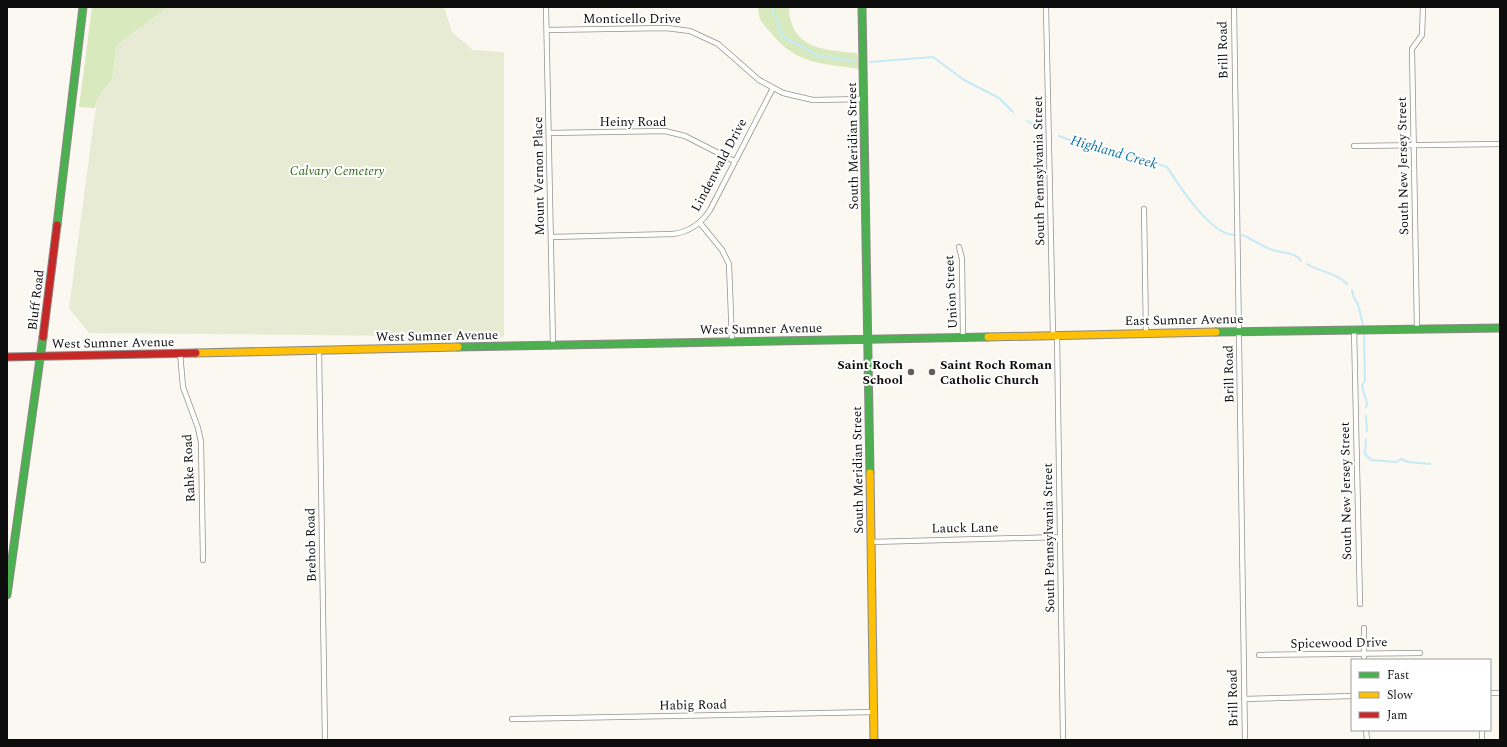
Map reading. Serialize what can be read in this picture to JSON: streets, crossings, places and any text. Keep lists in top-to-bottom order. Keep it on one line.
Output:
{"streets":{"street":["Monticello Drive","Brill Road","Heiny Road","South Meridian Street","Lindenwald Drive","South New Jersey Street","South Pennsylvania Street","Mount Vernon Place","Union Street","Bluff Road","East Sumner Avenue","West Sumner Avenue","Rahke Road","Lauck Lane","Brehob Road","Spicewood Drive","Habig Road"]},"crossings":[["Monticello Drive","South Meridian Street"],["Monticello Drive","Lindenwald Drive"],["Monticello Drive","Mount Vernon Place"],["Brill Road","East Sumner Avenue"],["Heiny Road","Lindenwald Drive"],["Heiny Road","Mount Vernon Place"],["South Meridian Street","East Sumner Avenue"],["South Meridian Street","West Sumner Avenue"],["South Meridian Street","Lauck Lane"],["South Meridian Street","Habig Road"],["Lindenwald Drive","Mount Vernon Place"],["South New Jersey Street","East Sumner Avenue"],["South Pennsylvania Street","East Sumner Avenue"],["South Pennsylvania Street","Lauck Lane"],["Mount Vernon Place","West Sumner Avenue"],["Union Street","East Sumner Avenue"],["Bluff Road","West Sumner Avenue"],["East Sumner Avenue","West Sumner Avenue"],["West Sumner Avenue","Rahke Road"],["West Sumner Avenue","Brehob Road"]],"water":["Highland Creek"],"parks":["Calvary Cemetery"],"places":["Saint Roch School","Saint Roch Roman Catholic Church"],"legend":["Fast","Slow","Jam"]}
